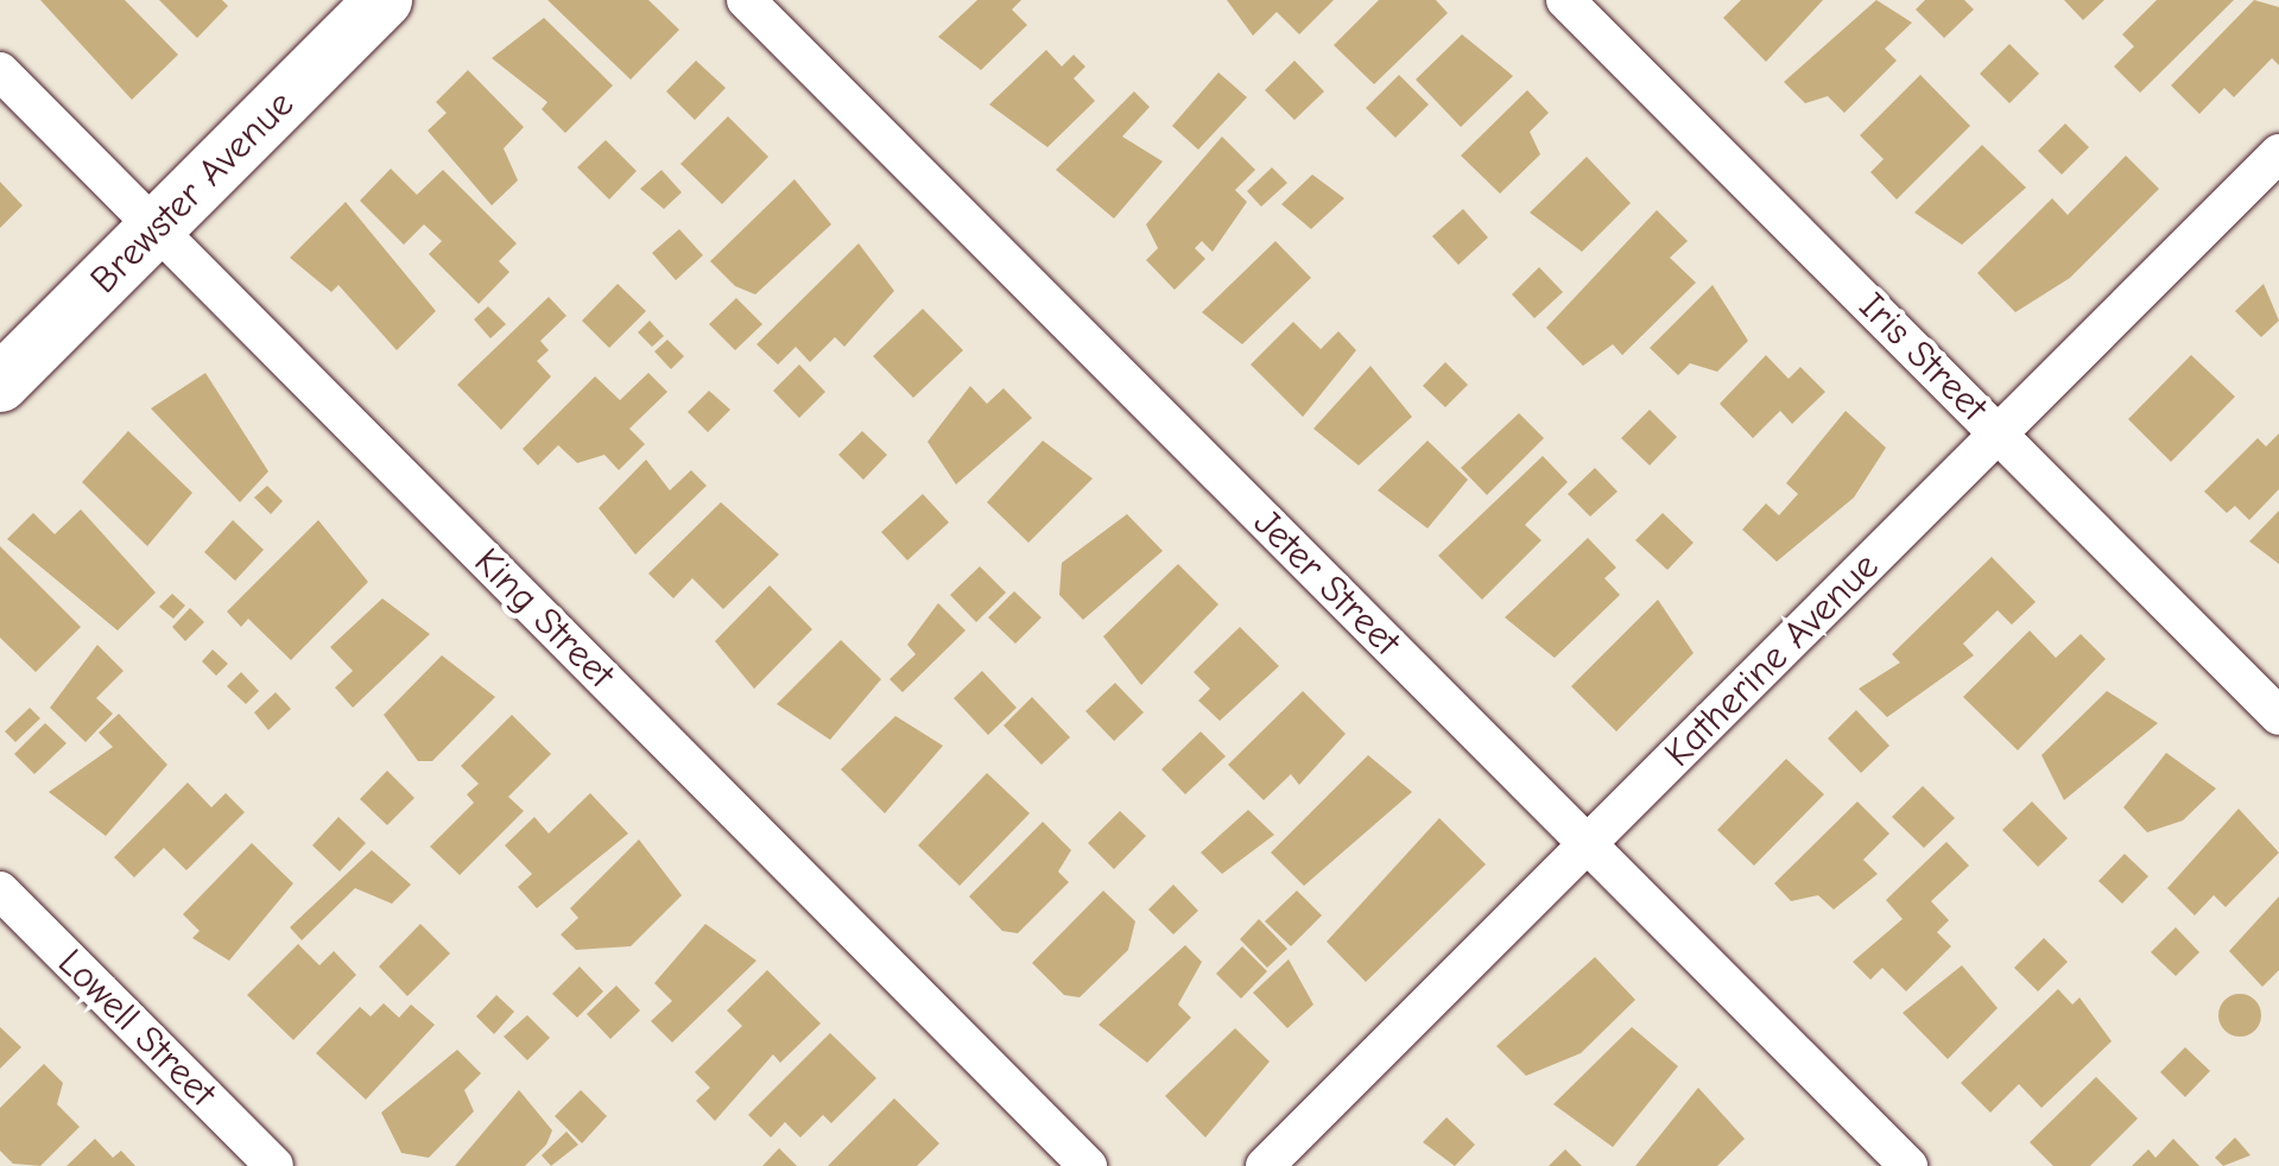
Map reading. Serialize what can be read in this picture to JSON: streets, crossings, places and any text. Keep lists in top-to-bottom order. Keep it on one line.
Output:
{"streets":{"street":["Brewster Avenue","Iris Street","Jeter Street","King Street","Katherine Avenue","Lowell Street"]},"crossings":[["Brewster Avenue","King Street"],["Iris Street","Katherine Avenue"],["Jeter Street","Katherine Avenue"]]}
